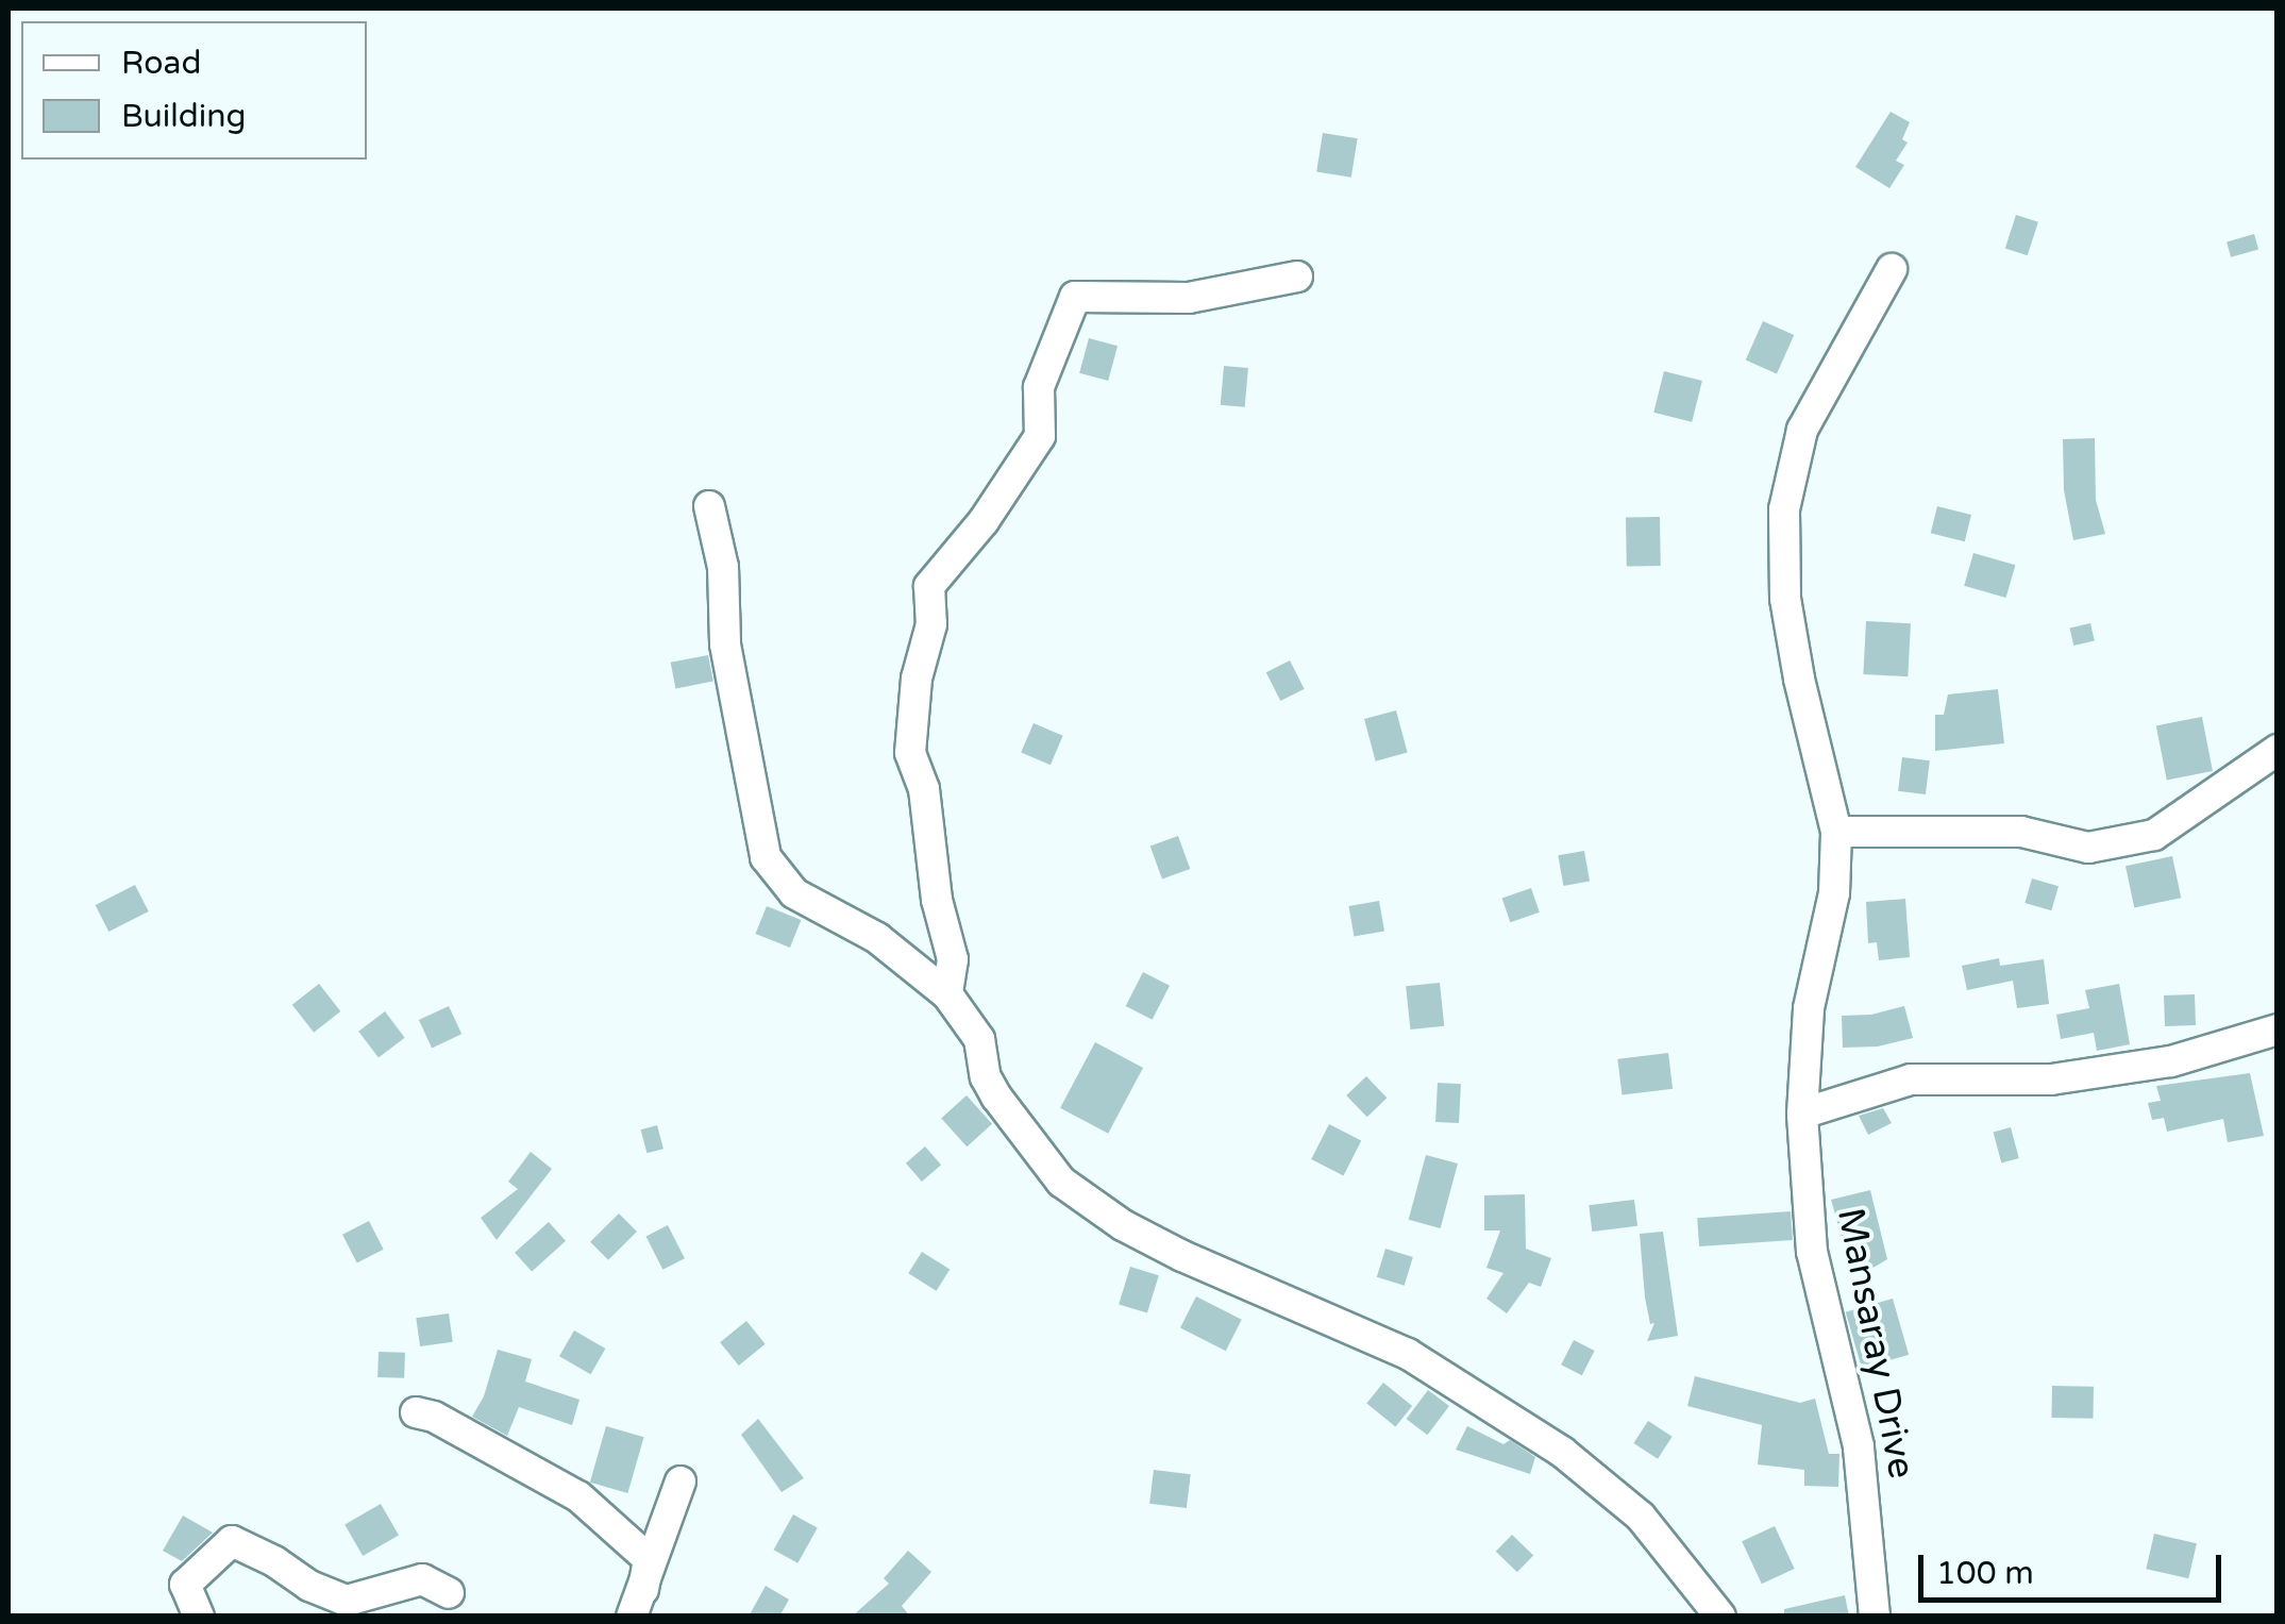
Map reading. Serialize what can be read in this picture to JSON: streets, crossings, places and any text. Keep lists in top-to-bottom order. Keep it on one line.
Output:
{"streets":{"street":["Mansaray Drive"]},"legend":["Road","Building"],"scale_bar":"100 m"}
